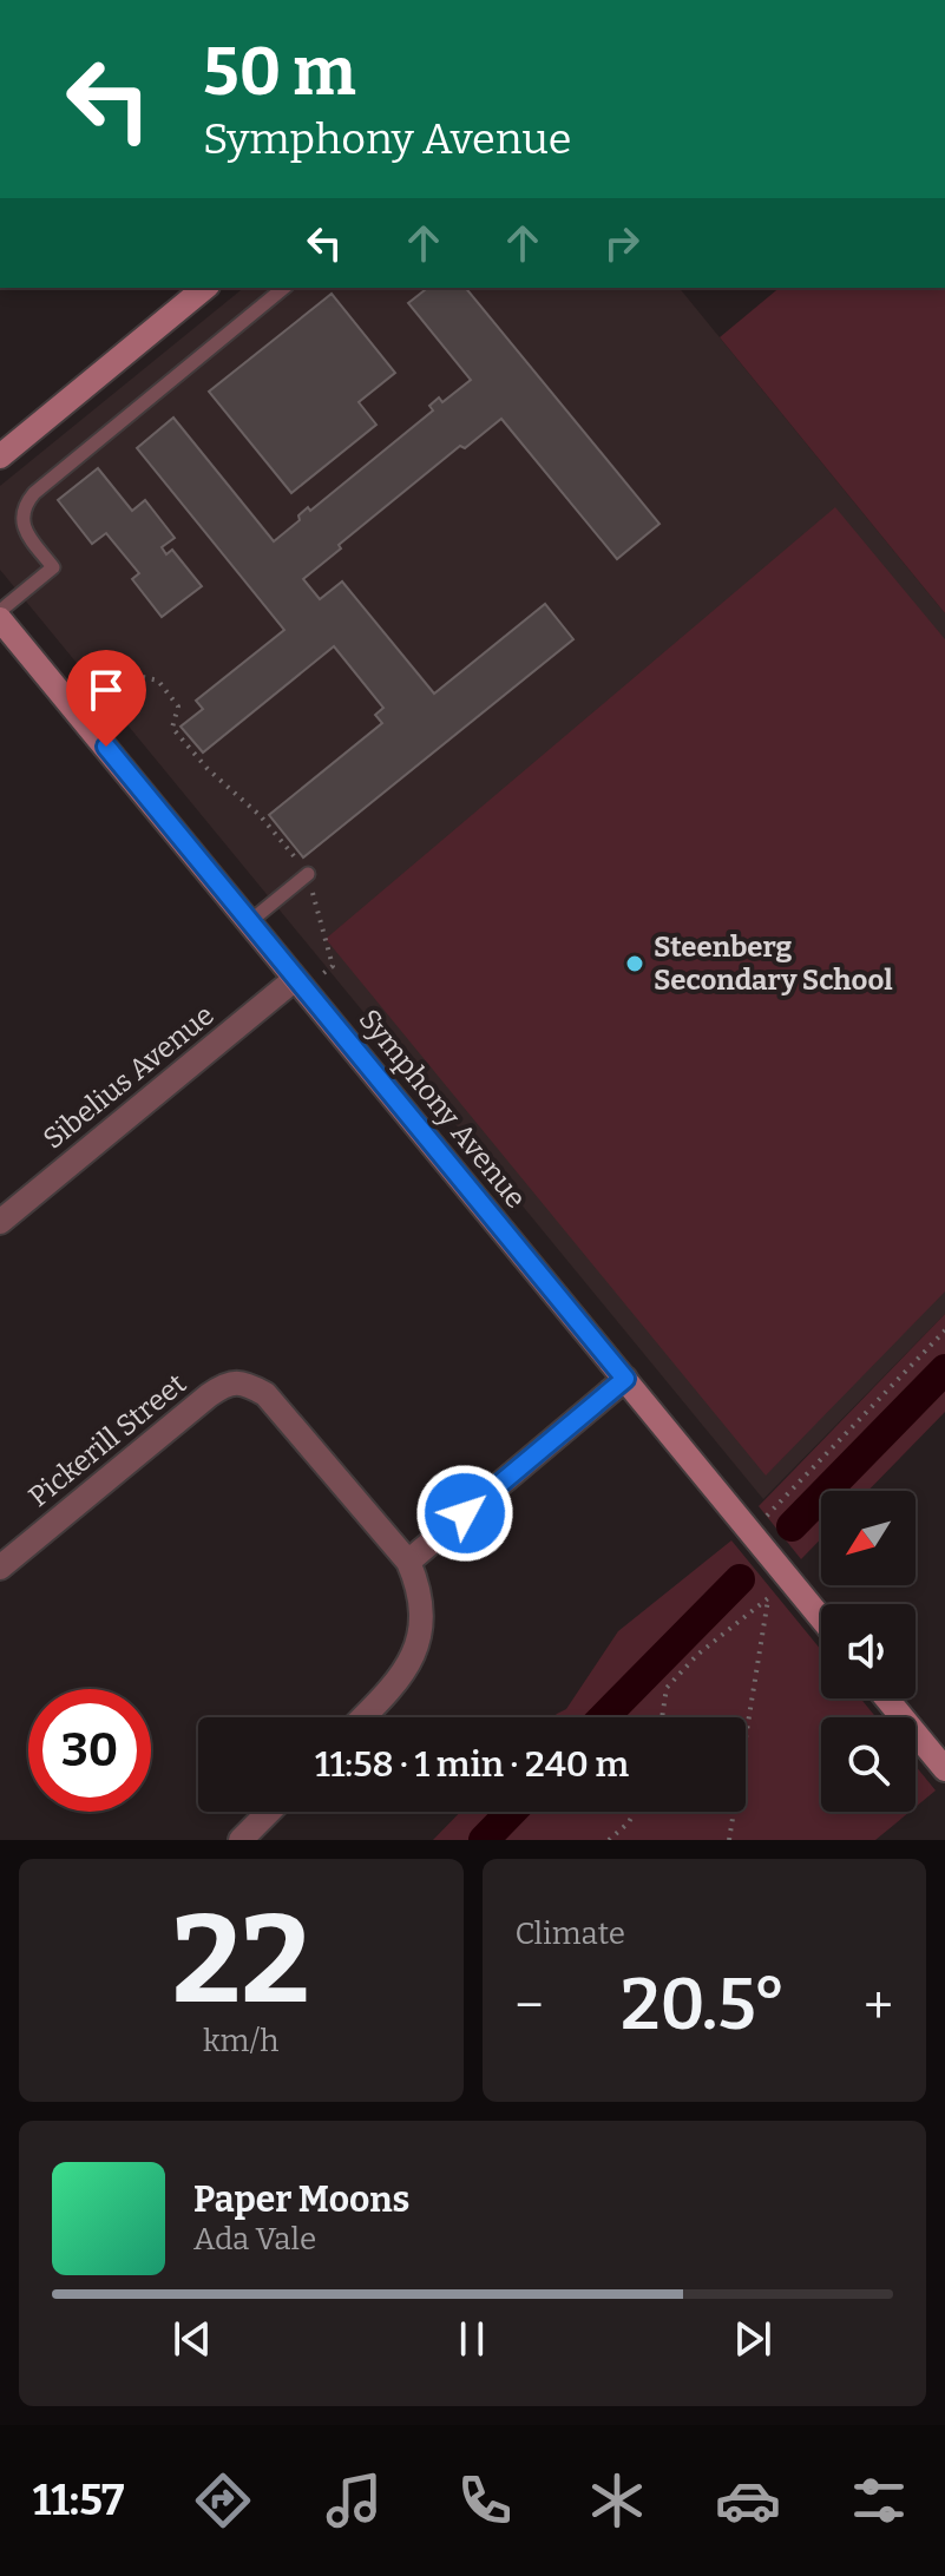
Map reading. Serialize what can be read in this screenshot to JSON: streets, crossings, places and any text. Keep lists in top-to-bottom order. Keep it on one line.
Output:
{"streets":{"street":["Sibelius Avenue","Symphony Avenue","Pickerill Street"]},"crossings":[["Sibelius Avenue","Symphony Avenue"]],"places":["Steenberg Secondary School"],"north":"bottom left","page":{"turn":["50 m","Symphony Avenue"],"limit":"30","trip":"11:58 · 1 min · 240 m","tile":[["22","km/h"],"Climate"],"heat":["−","20.5°","+"],"song":["Paper Moons","Ada Vale"],"tabs":"11:57"}}
